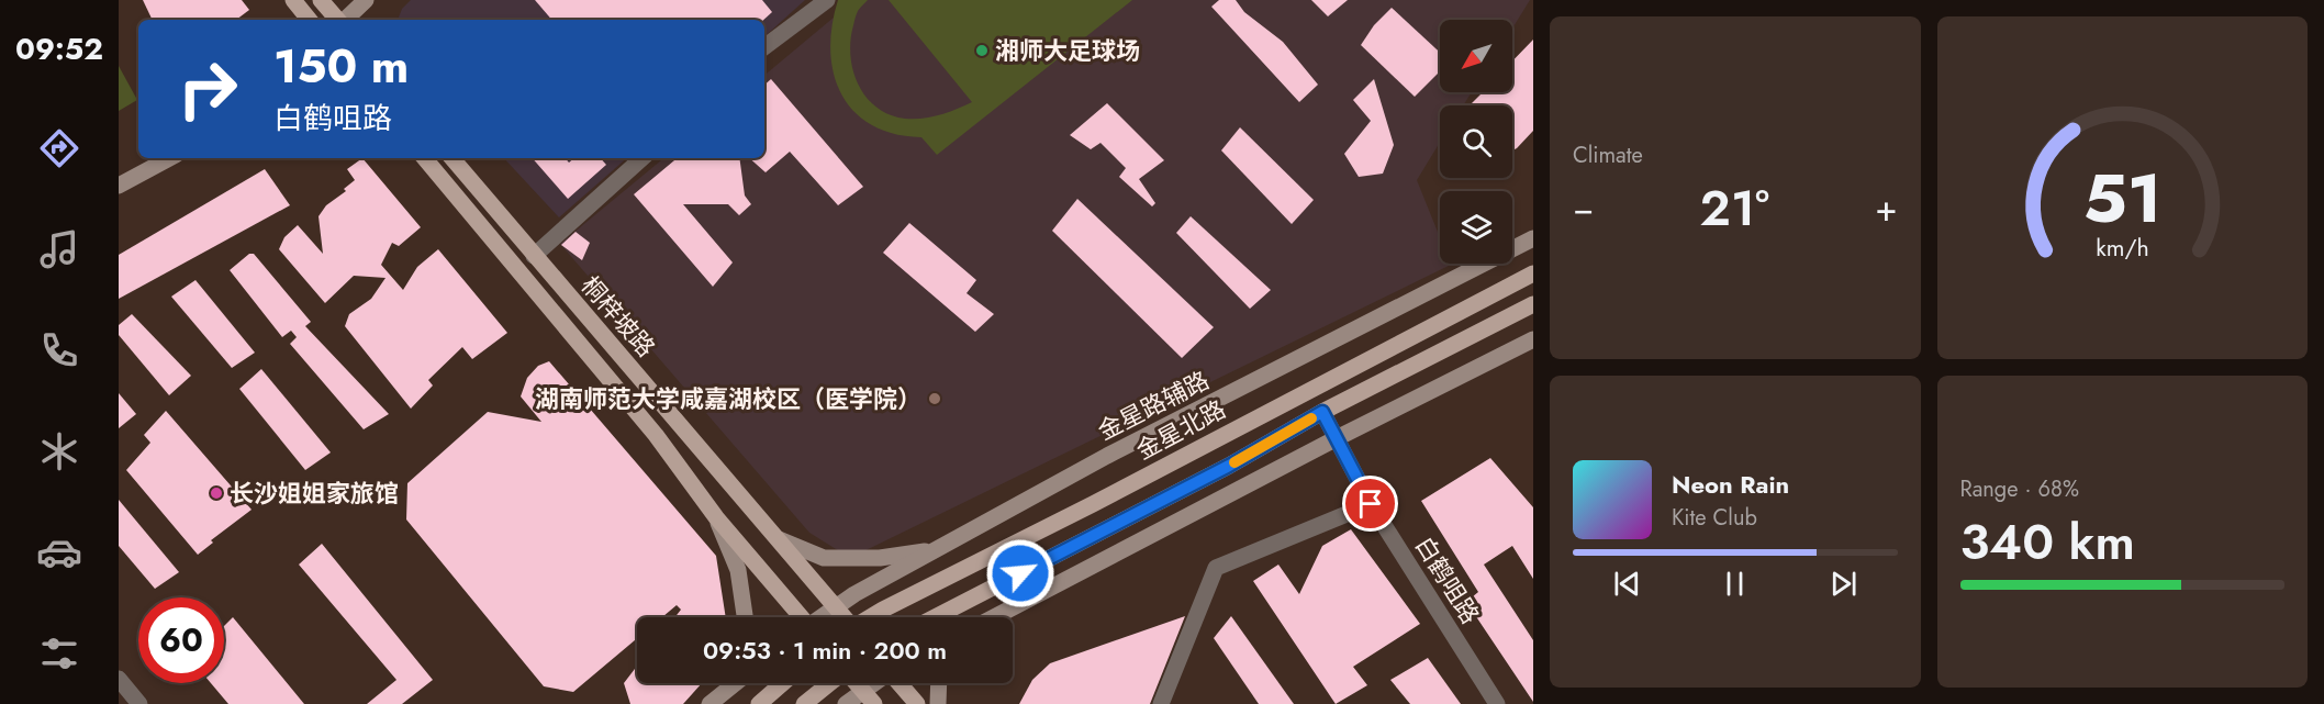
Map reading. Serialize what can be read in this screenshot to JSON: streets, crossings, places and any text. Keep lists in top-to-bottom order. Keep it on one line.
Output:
{"streets":{"main road":["桐梓坡路","金星北路"],"street":["金星路辅路","白鹤咀路"]},"crossings":[["桐梓坡路","金星路辅路"]],"places":["湘师大足球场","湖南师范大学咸嘉湖校区（医学院）","长沙姐姐家旅馆"],"north":"bottom left","page":{"tabs":"09:52","tile":["Climate",["Range · 68%","340 km"]],"turn":["150 m","白鹤咀路"],"heat":["−","21°","+"],"song":["Neon Rain","Kite Club"],"limit":"60","trip":"09:53 · 1 min · 200 m","gauge":["51","km/h"]}}
